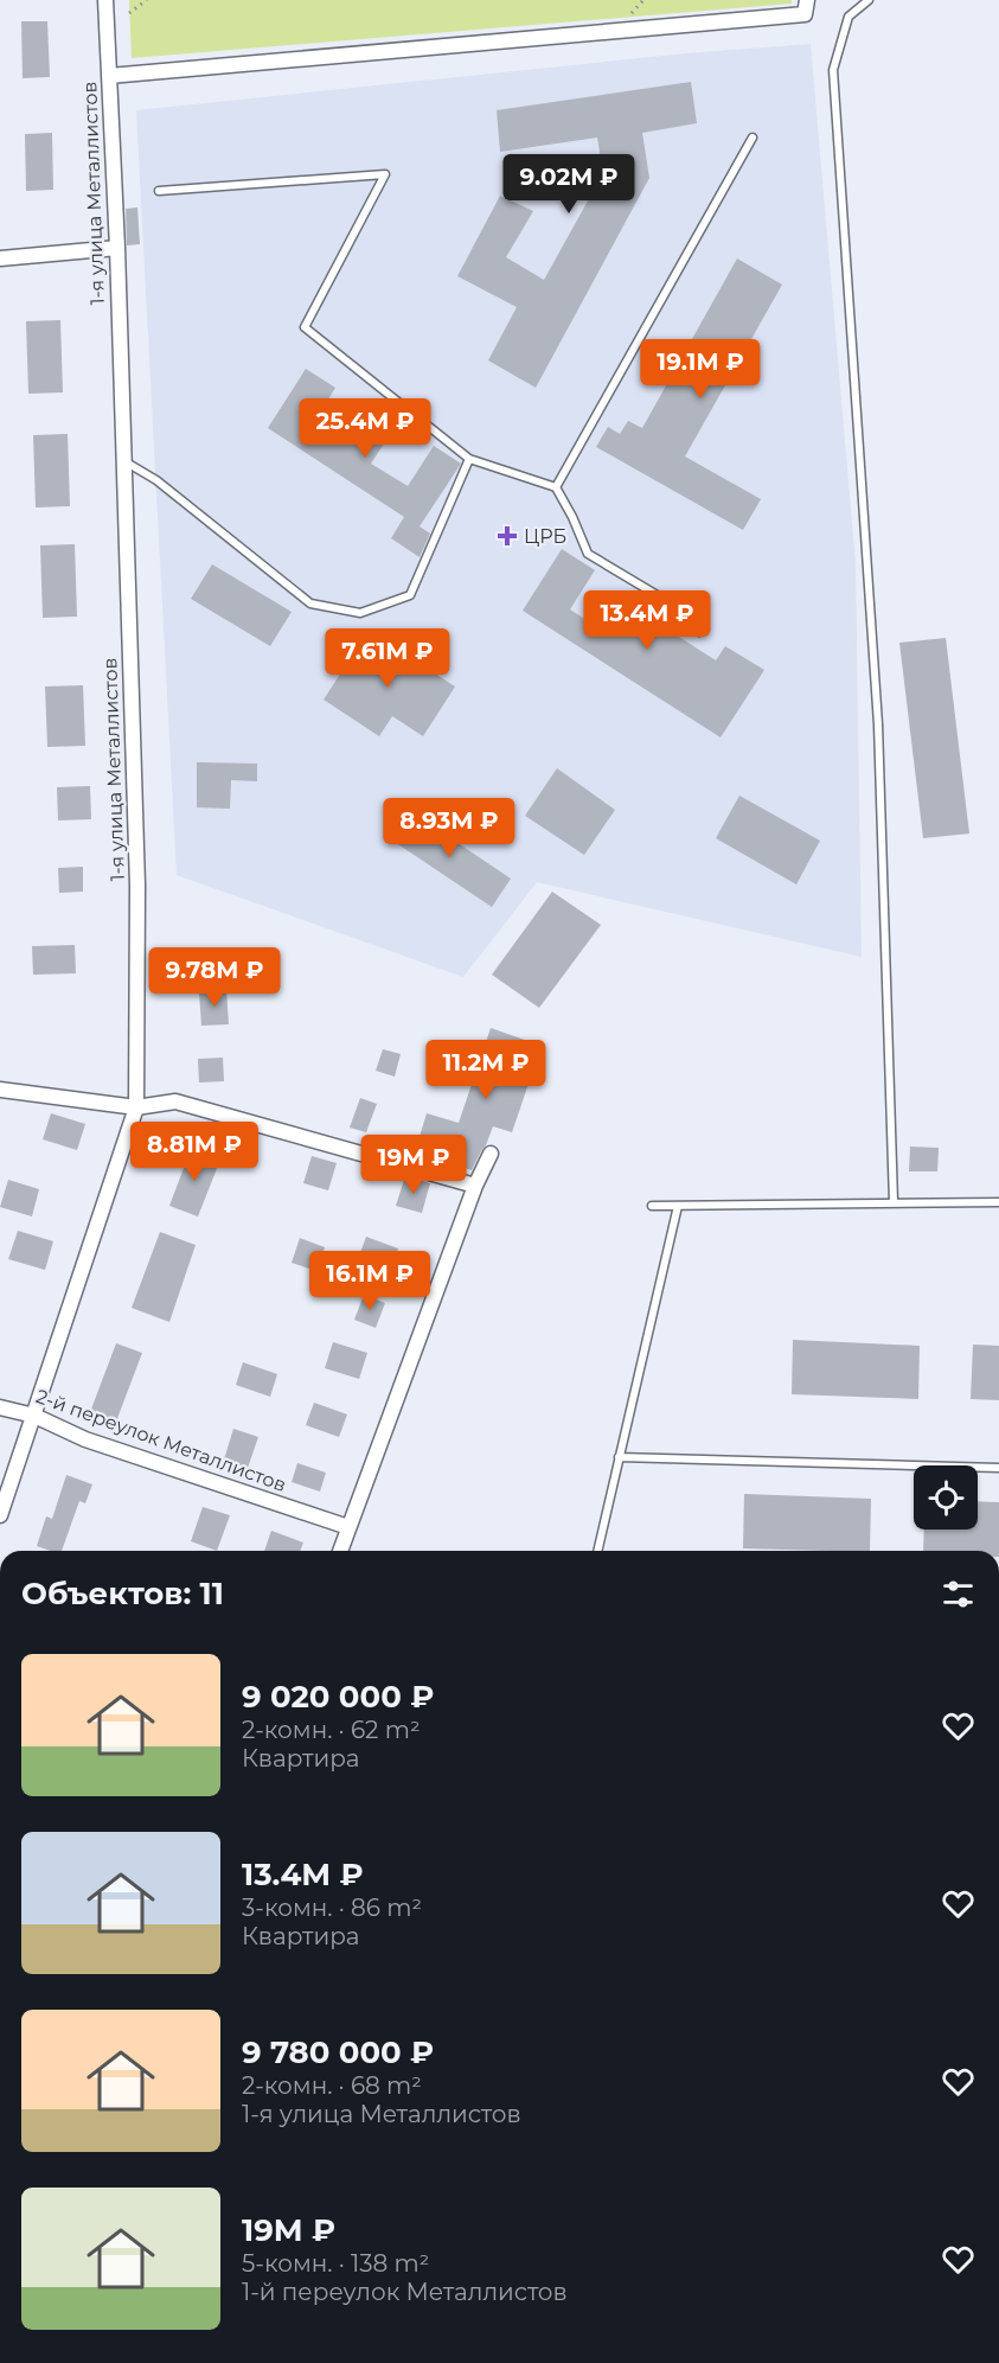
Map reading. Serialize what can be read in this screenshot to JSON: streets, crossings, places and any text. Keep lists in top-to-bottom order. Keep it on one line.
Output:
{"streets":{"street":["1-я улица Металлистов","2-й переулок Металлистов"]},"crossings":[["1-я улица Металлистов","2-й переулок Металлистов"]],"places":{"health":["ЦРБ"]},"page":{"price":["9.02M ₽","19.1M ₽","25.4M ₽","13.4M ₽","7.61M ₽","8.93M ₽","9.78M ₽","11.2M ₽","8.81M ₽","19M ₽","16.1M ₽"],"heading":"Объектов: 11","list":[{"name":"9 020 000 ₽","note":"2-комн. · 62 m² · Квартира"},{"name":"13.4M ₽","note":"3-комн. · 86 m² · Квартира"},{"name":"9 780 000 ₽","note":"2-комн. · 68 m² · 1-я улица Металлистов"},{"name":"19M ₽","note":"5-комн. · 138 m² · 1-й переулок Металлистов"}]}}
